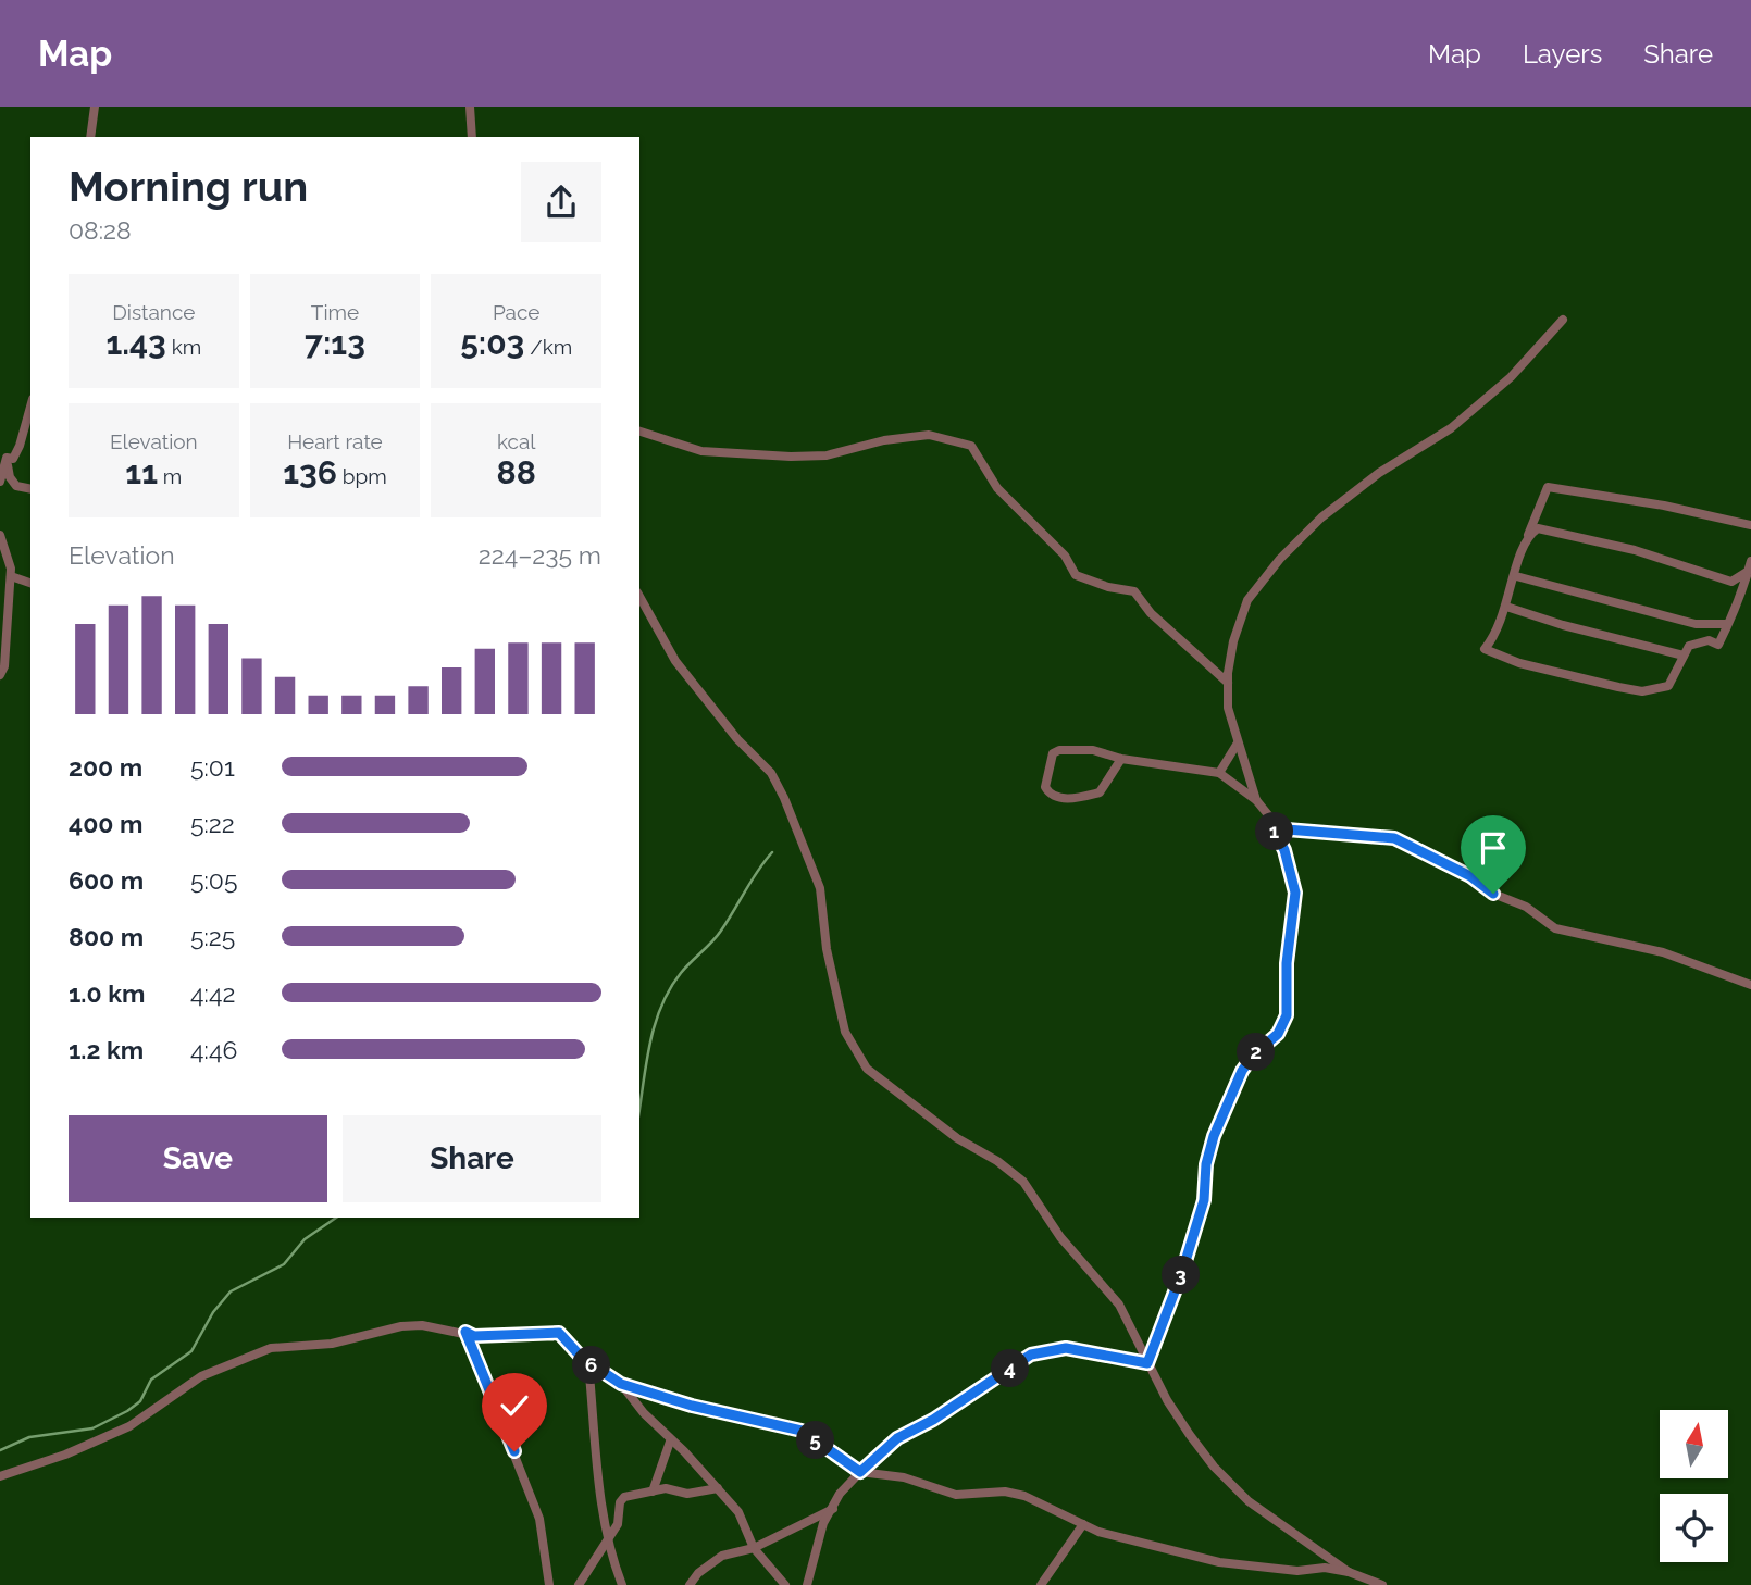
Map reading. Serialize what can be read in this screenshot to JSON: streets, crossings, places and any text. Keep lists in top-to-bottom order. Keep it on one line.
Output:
{"north":"top","page":{"header":"Map","nav":["Map","Layers","Share"],"heading":["Morning run","08:28"],"stats":[["Distance","1.43 km"],["Time","7:13"],["Pace","5:03 /km"],["Elevation","11 m"],["Heart rate","136 bpm"],["kcal","88"]],"chart":["Elevation","224–235 m"],"list":[{"name":"200 m","note":"5:01"},{"name":"400 m","note":"5:22"},{"name":"600 m","note":"5:05"},{"name":"800 m","note":"5:25"},{"name":"1.0 km","note":"4:42"},{"name":"1.2 km","note":"4:46"}],"pins":["1","2","3","6","4","5"],"buttons":["Save","Share"]}}
